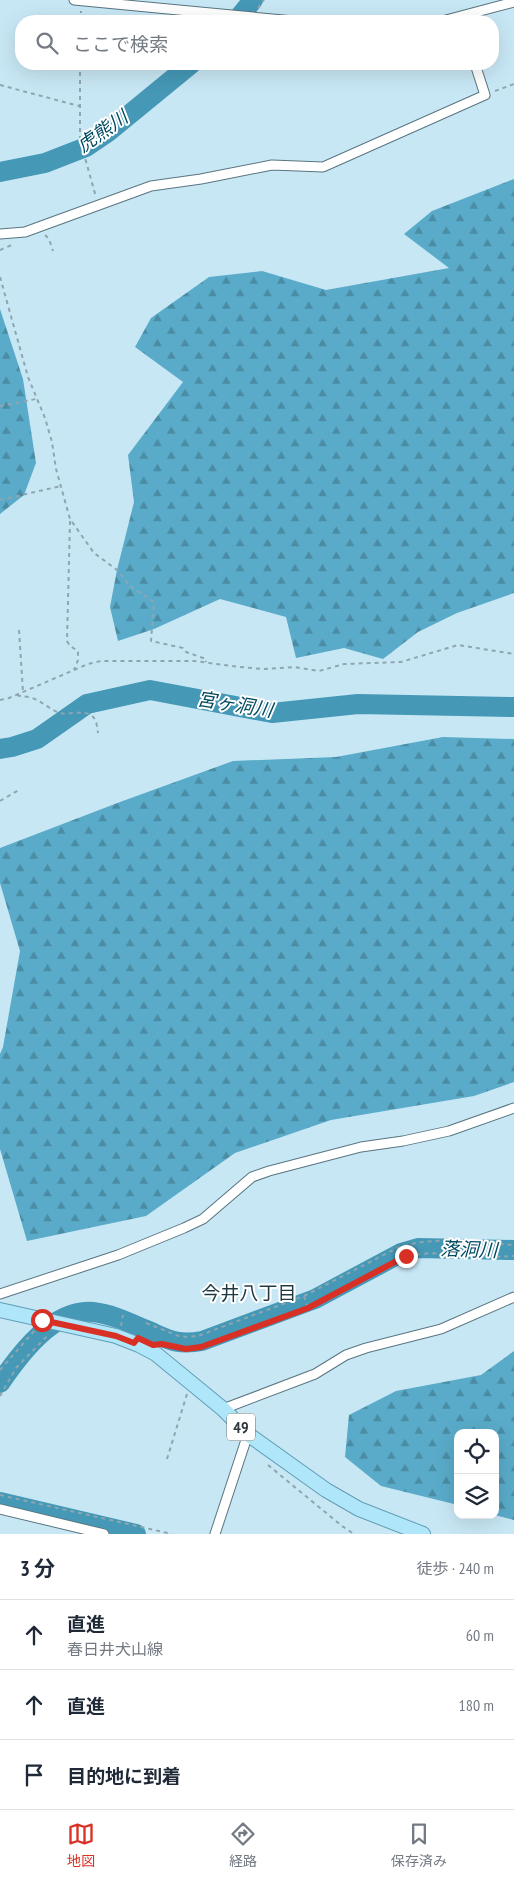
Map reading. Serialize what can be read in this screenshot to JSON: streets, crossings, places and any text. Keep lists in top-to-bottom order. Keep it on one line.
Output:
{"streets":{"main road":["49"]},"districts":["今井八丁目"],"water":["虎熊川","宮ヶ洞川","落洞川"],"page":{"search":"ここで検索","heading":["3 分","徒歩 · 240 m"],"list":[["直進","春日井犬山線","60 m"],["直進","180 m"],"目的地に到着"],"nav":["地図","経路","保存済み"]}}
